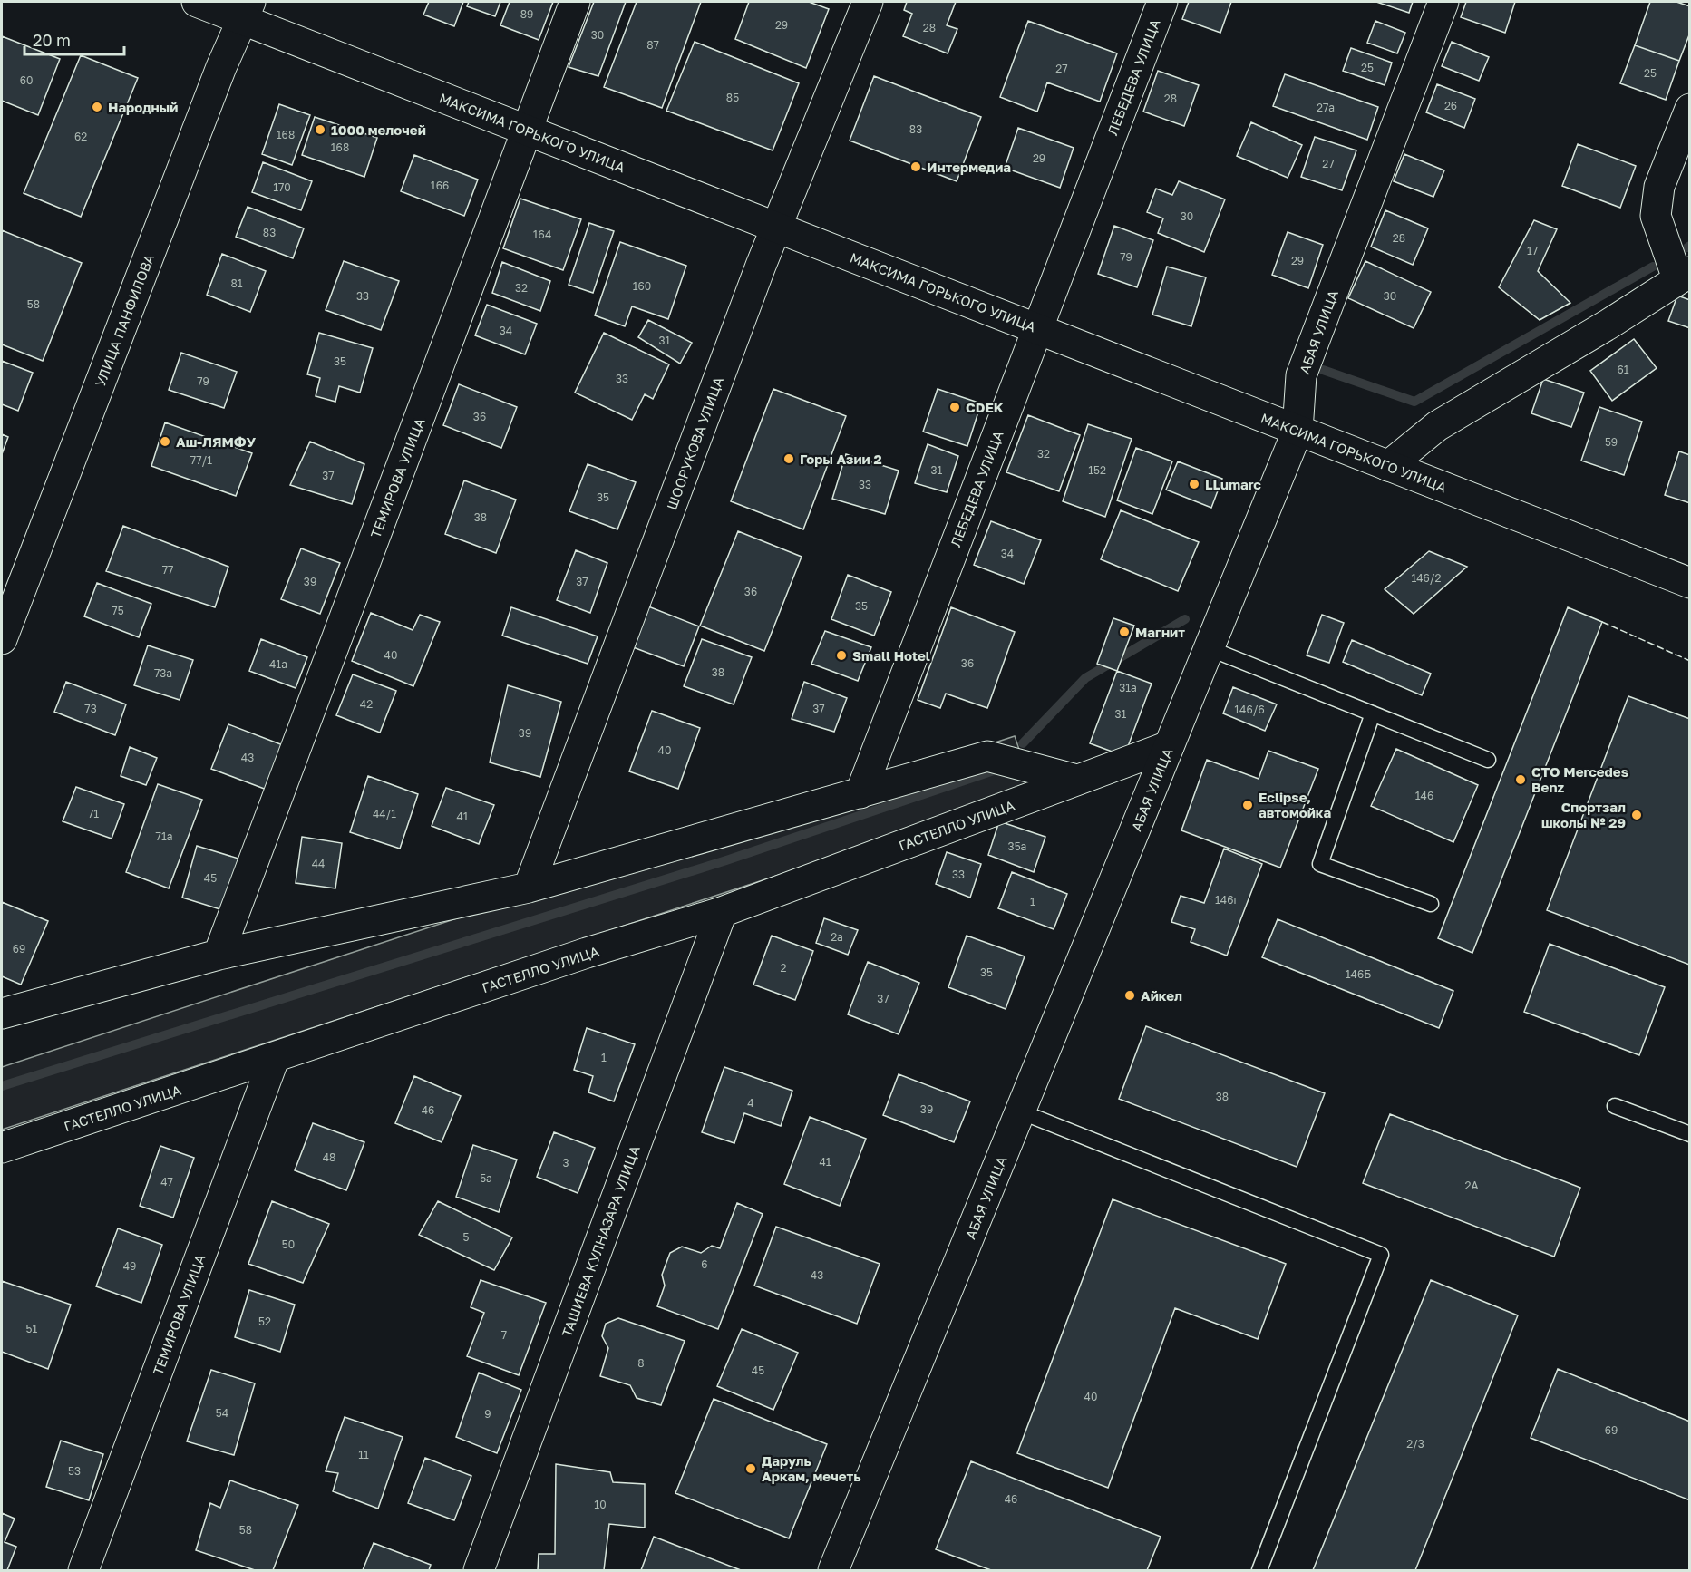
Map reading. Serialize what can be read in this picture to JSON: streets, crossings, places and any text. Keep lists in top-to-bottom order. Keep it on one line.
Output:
{"streets":{"street":["ЛЕБЕДЕВА УЛИЦА","МАКСИМА ГОРЬКОГО УЛИЦА","УЛИЦА ПАНФИЛОВА","АБАЯ УЛИЦА","ШООРУКОВА УЛИЦА","ТЕМИРОВА УЛИЦА","ГАСТЕЛЛО УЛИЦА","ТАШИЕВА КУЛНАЗАРА УЛИЦА"]},"crossings":[["ЛЕБЕДЕВА УЛИЦА","МАКСИМА ГОРЬКОГО УЛИЦА"],["МАКСИМА ГОРЬКОГО УЛИЦА","УЛИЦА ПАНФИЛОВА"],["МАКСИМА ГОРЬКОГО УЛИЦА","АБАЯ УЛИЦА"],["МАКСИМА ГОРЬКОГО УЛИЦА","ШООРУКОВА УЛИЦА"],["МАКСИМА ГОРЬКОГО УЛИЦА","ТЕМИРОВА УЛИЦА"],["АБАЯ УЛИЦА","ГАСТЕЛЛО УЛИЦА"],["ТЕМИРОВА УЛИЦА","ГАСТЕЛЛО УЛИЦА"],["ГАСТЕЛЛО УЛИЦА","ТАШИЕВА КУЛНАЗАРА УЛИЦА"]],"places":["Народный","1000 мелочей","Интермедиа","CDEK","Аш-ЛЯМФУ","Горы Азии 2","LLumarc","Магнит","Small Hotel","СТО Mercedes Benz","Eclipse, автомойка","Спортзал школы № 29","Айкел","Даруль Аркам, мечеть"],"house_numbers":["89","29","28","30","87","25","27","25","60","85","28","26","27a","83","168","62","168","29","27","166","170","30","83","164","28","17","79","29","81","160","32","33","30","58","34","31","35","61","33","79","36","59","32","77/1","31","152","37","33","35","38","34","77","146/2","39","37","36","35","75","40","36","41а","38","73а","31а","42","73","37","146/6","31","39","40","43","146","71","44/1","41","71а","35а","44","33","45","146г","1","2а","69","2","35","146Б","37","1","38","4","39","46","48","41","3","5а","47","2А","5","50","6","49","43","52","51","7","8","45","40","54","9","69","2/3","11","53","46","10","58"],"scale_bar":"20 m"}
